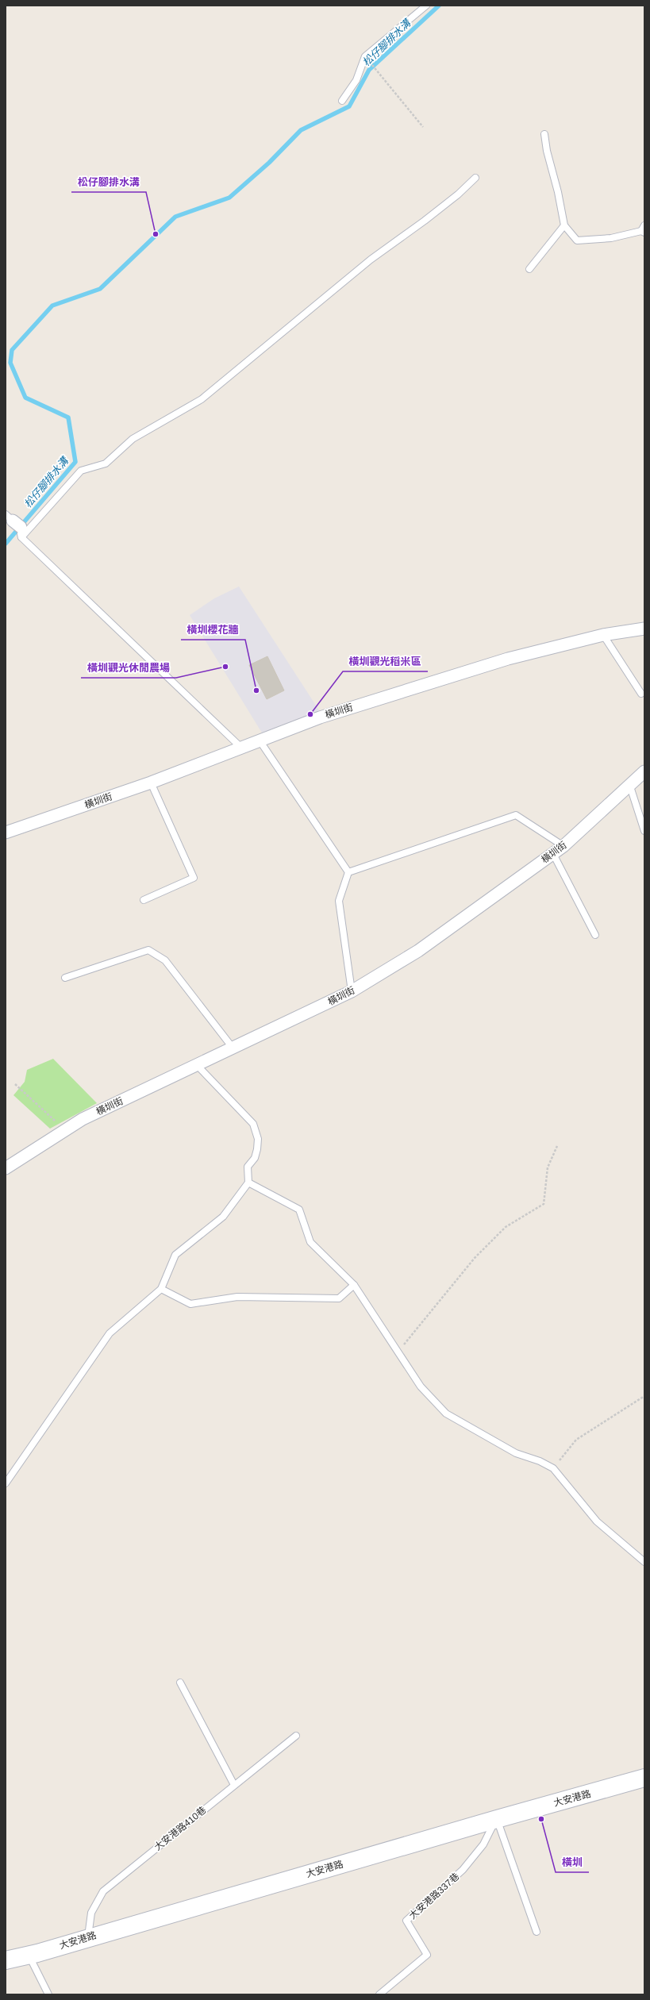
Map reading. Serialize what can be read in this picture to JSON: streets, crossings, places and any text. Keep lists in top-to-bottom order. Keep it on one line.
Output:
{"streets":{"main road":["大安港路"],"street":["橫圳街"],"lane":["大安港路410巷","大安港路337巷"]},"crossings":[["大安港路","大安港路410巷"],["大安港路","大安港路337巷"]],"water":["松仔腳排水溝"],"places":["松仔腳排水溝","橫圳觀光休閒農場","橫圳櫻花牆","橫圳觀光稻米區","橫圳"]}
